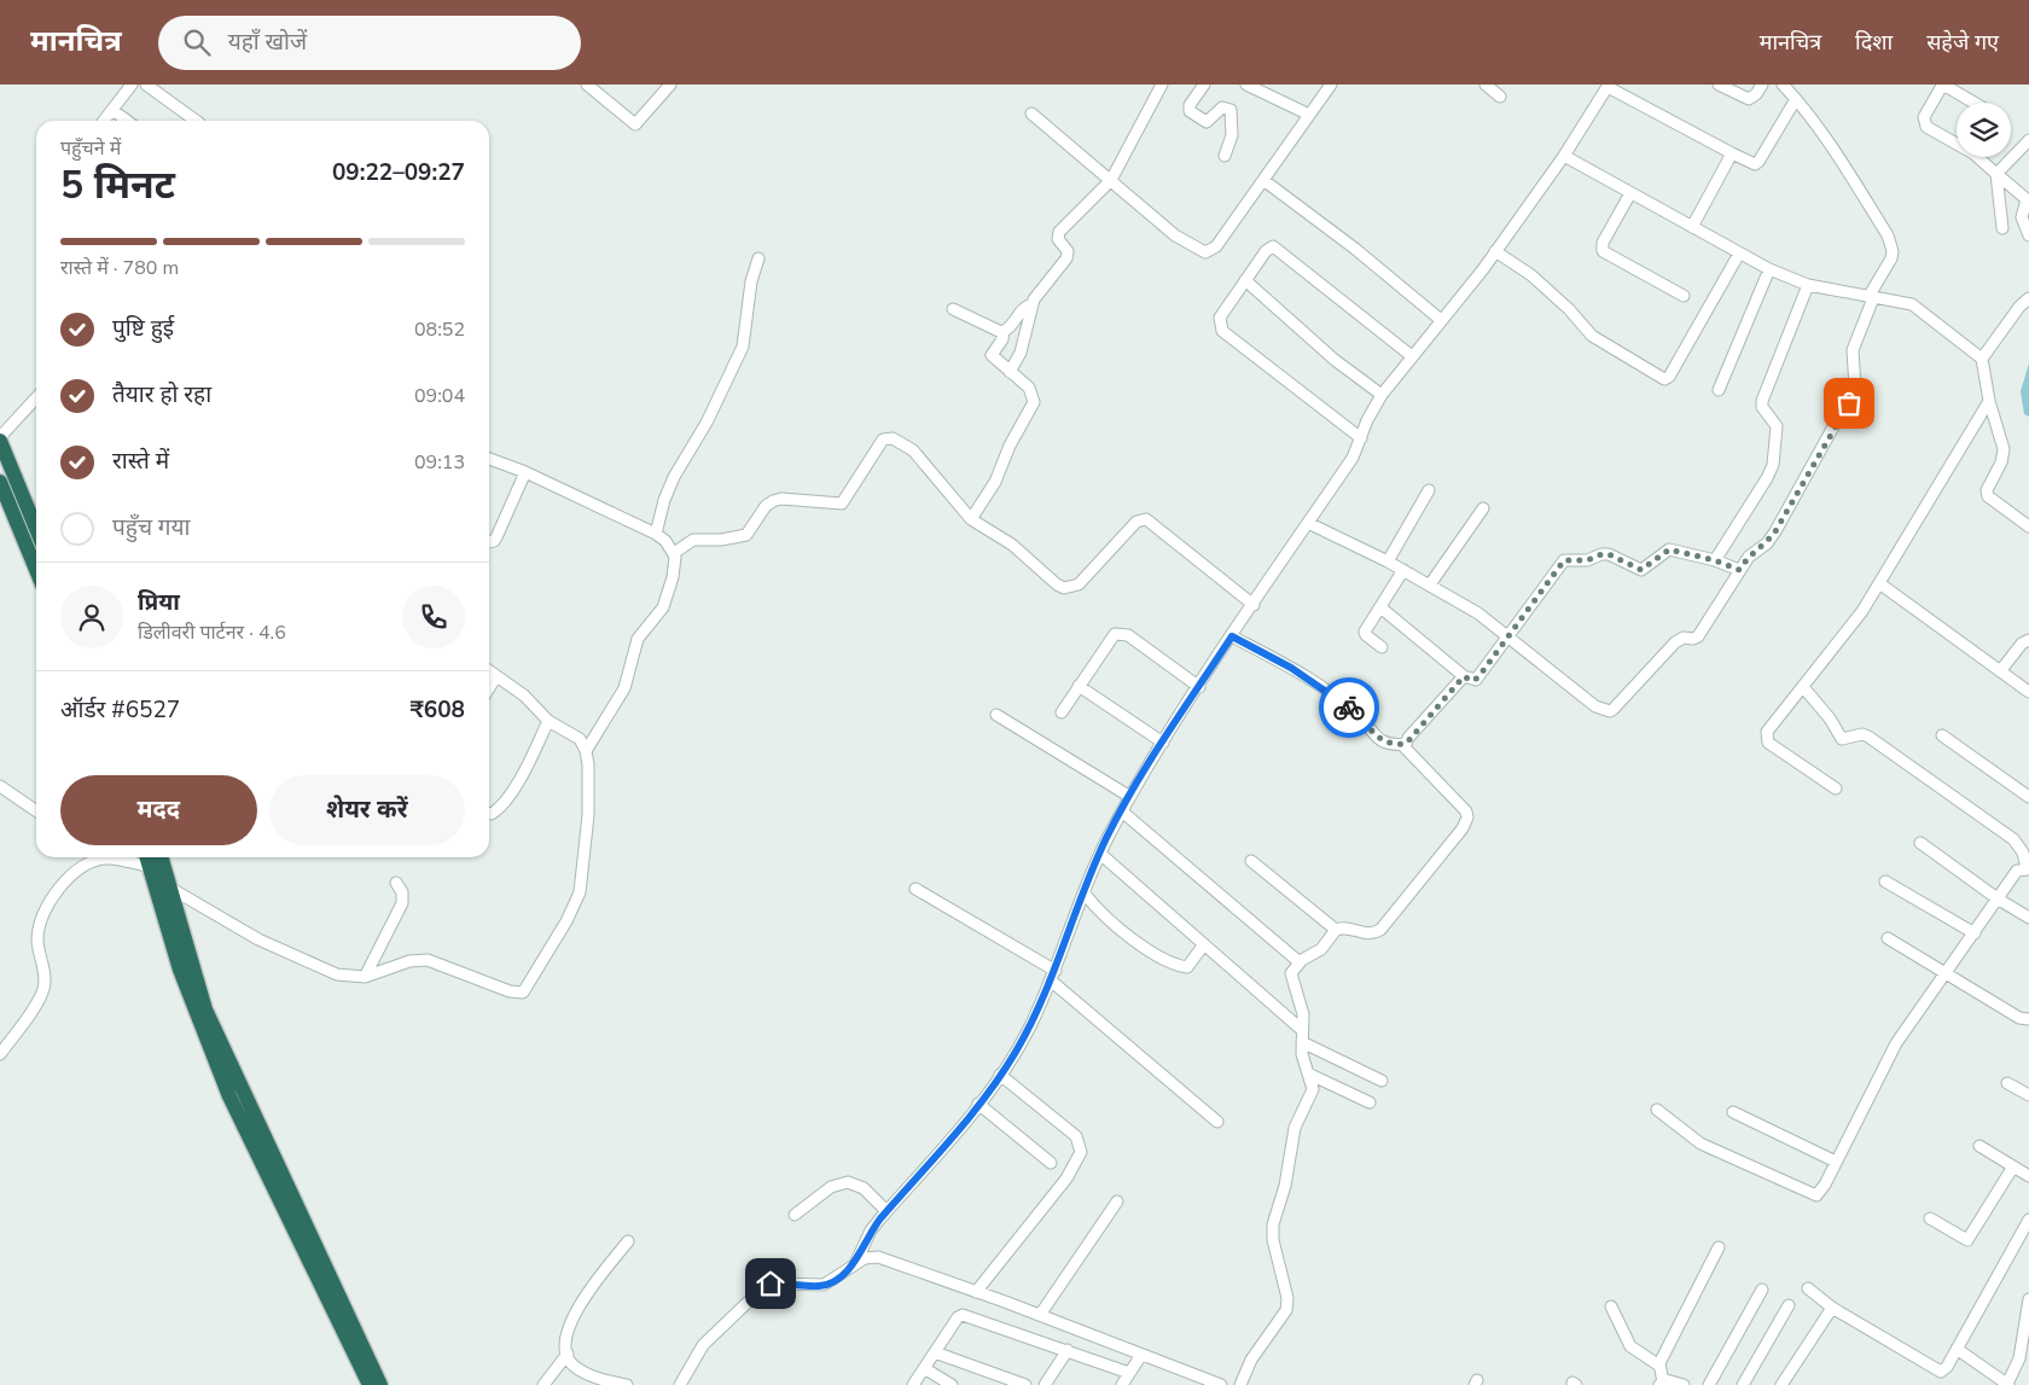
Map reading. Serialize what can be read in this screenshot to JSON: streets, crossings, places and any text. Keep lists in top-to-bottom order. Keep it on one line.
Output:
{"page":{"header":"मानचित्र","search":"यहाँ खोजें","nav":["मानचित्र","दिशा","सहेजे गए"],"heading":["5 मिनट","पहुँचने में","09:22–09:27"],"panel":["प्रिया","डिलीवरी पार्टनर · 4.6","ऑर्डर #6527","₹608"],"bar":"रास्ते में · 780 m","list":[["पुष्टि हुई","08:52"],["तैयार हो रहा","09:04"],["रास्ते में","09:13"],"पहुँच गया"],"buttons":["मदद","शेयर करें"]}}
